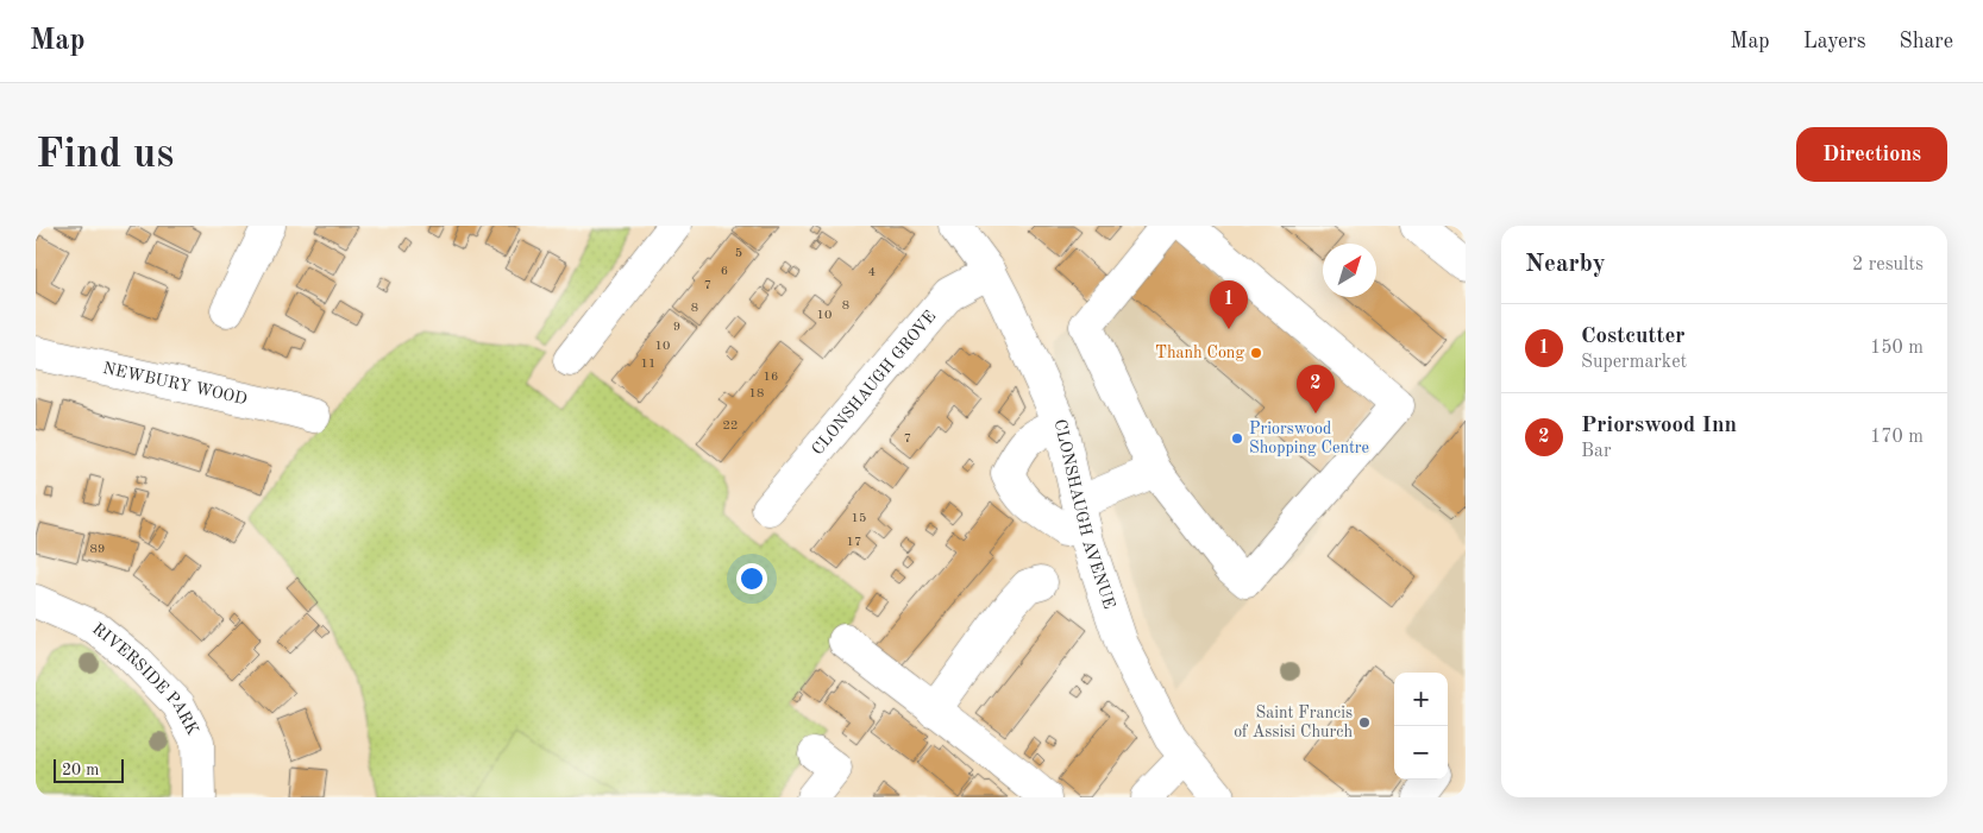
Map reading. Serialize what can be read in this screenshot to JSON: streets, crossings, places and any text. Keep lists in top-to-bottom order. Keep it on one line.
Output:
{"streets":{"street":["CLONSHAUGH GROVE","NEWBURY WOOD","CLONSHAUGH AVENUE","RIVERSIDE PARK"]},"crossings":[["CLONSHAUGH GROVE","CLONSHAUGH AVENUE"]],"places":["Thanh Cong","Priorswood Shopping Centre","Saint Francis of Assisi Church"],"house_numbers":["5","6","4","7","8","8","10","9","10","11","16","18","22","7","15","17","89"],"scale_bar":"20 m","north":"top right","page":{"header":"Map","nav":["Map","Layers","Share"],"buttons":"Directions","title":"Find us","heading":["Nearby","2 results"],"pins":["1","2"],"list":[{"mark":"1","name":"Costcutter","note":"Supermarket","value":"150 m"},{"mark":"2","name":"Priorswood Inn","note":"Bar","value":"170 m"}],"map_buttons":["+","−"],"scale":"20 m"}}
